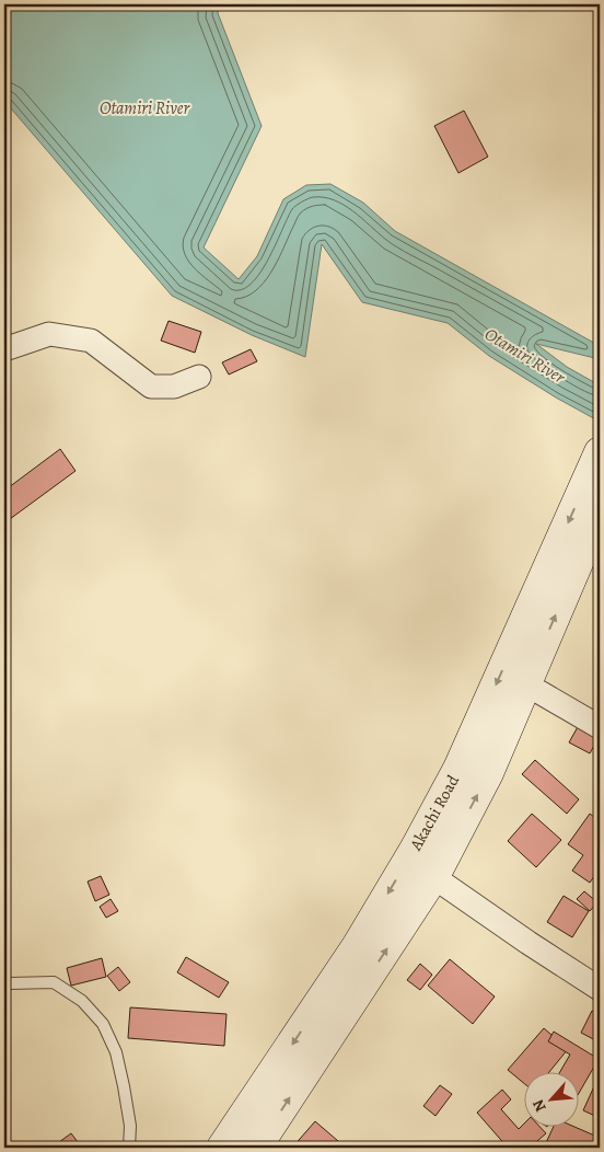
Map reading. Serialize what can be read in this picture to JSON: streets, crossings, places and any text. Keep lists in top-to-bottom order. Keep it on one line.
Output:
{"streets":{"main road":["Akachi Road"]},"water":["Otamiri River"],"north":"bottom left"}
